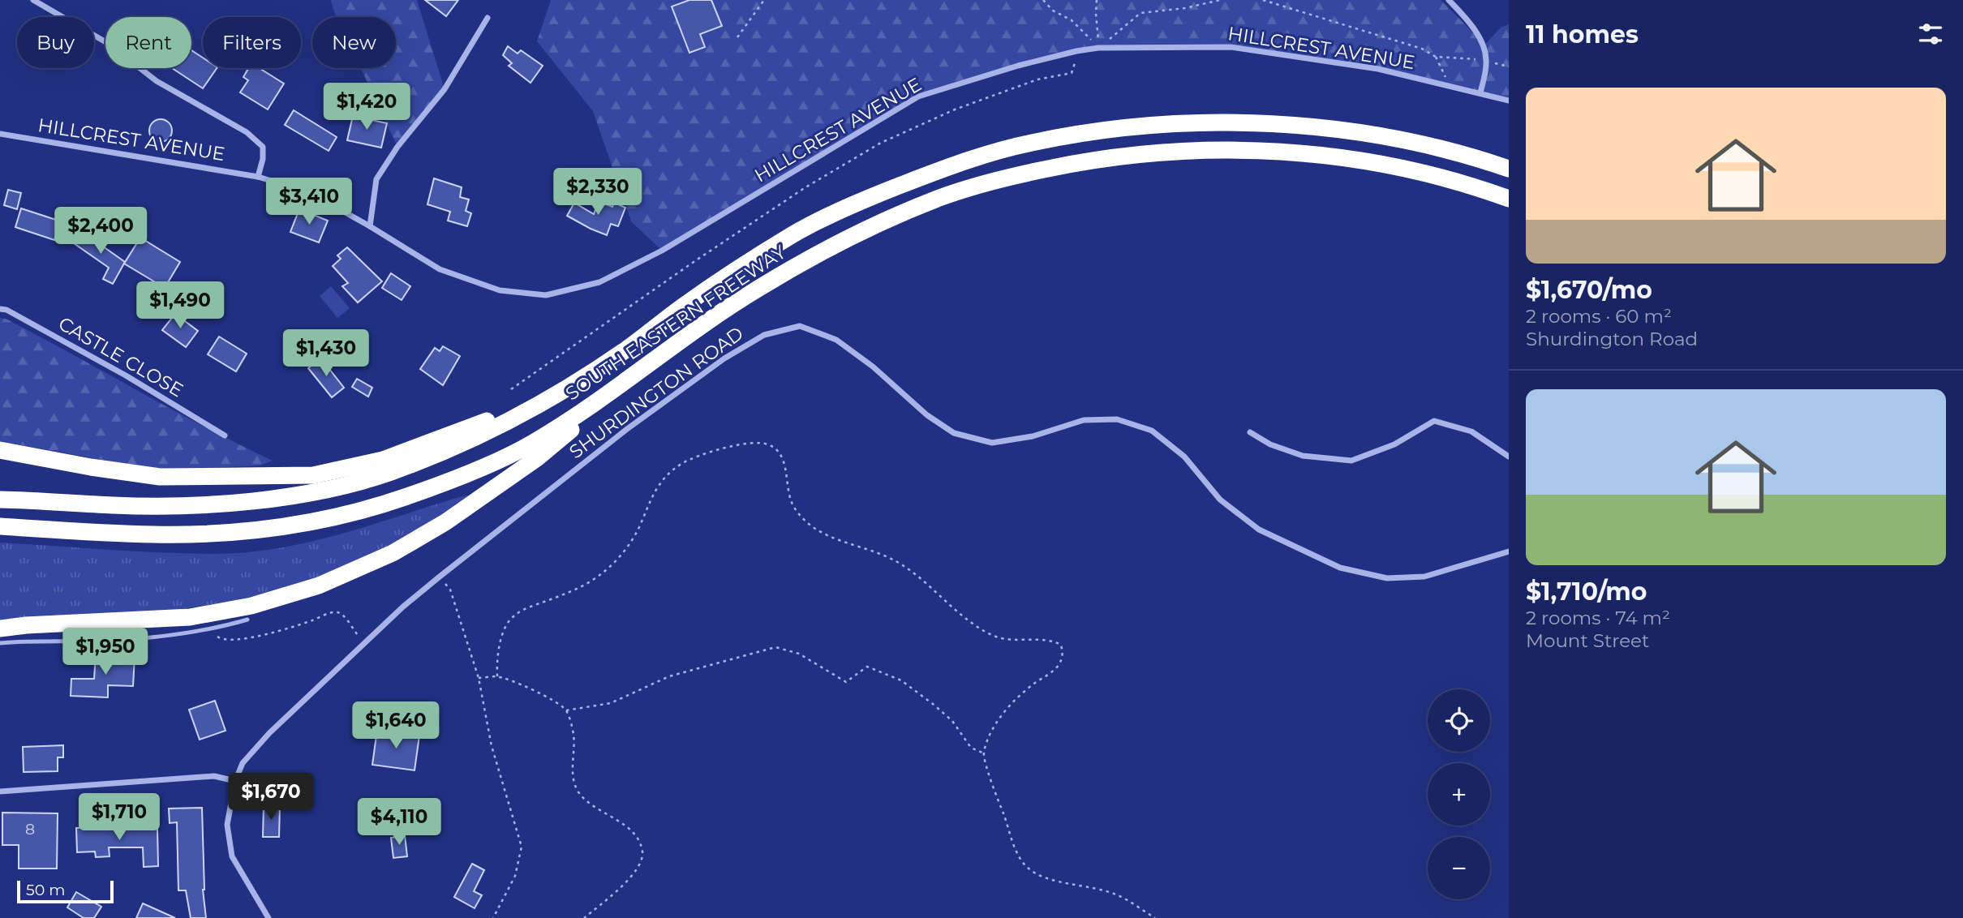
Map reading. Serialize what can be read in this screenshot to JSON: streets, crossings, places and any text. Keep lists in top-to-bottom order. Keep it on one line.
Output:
{"streets":{"highway":["SOUTH EASTERN FREEWAY"],"street":["HILLCREST AVENUE","CASTLE CLOSE","SHURDINGTON ROAD"]},"house_numbers":["8"],"scale_bar":"50 m","page":{"heading":"11 homes","chip":["Buy","Rent","Filters","New"],"list":[{"name":"$1,670/mo","note":"2 rooms · 60 m² · Shurdington Road"},{"name":"$1,710/mo","note":"2 rooms · 74 m² · Mount Street"}],"price":["$1,420","$2,330","$3,410","$2,400","$1,490","$1,430","$1,950","$1,640","$1,670","$1,710","$4,110"],"map_buttons":["+","−"],"scale":"50 m"}}
